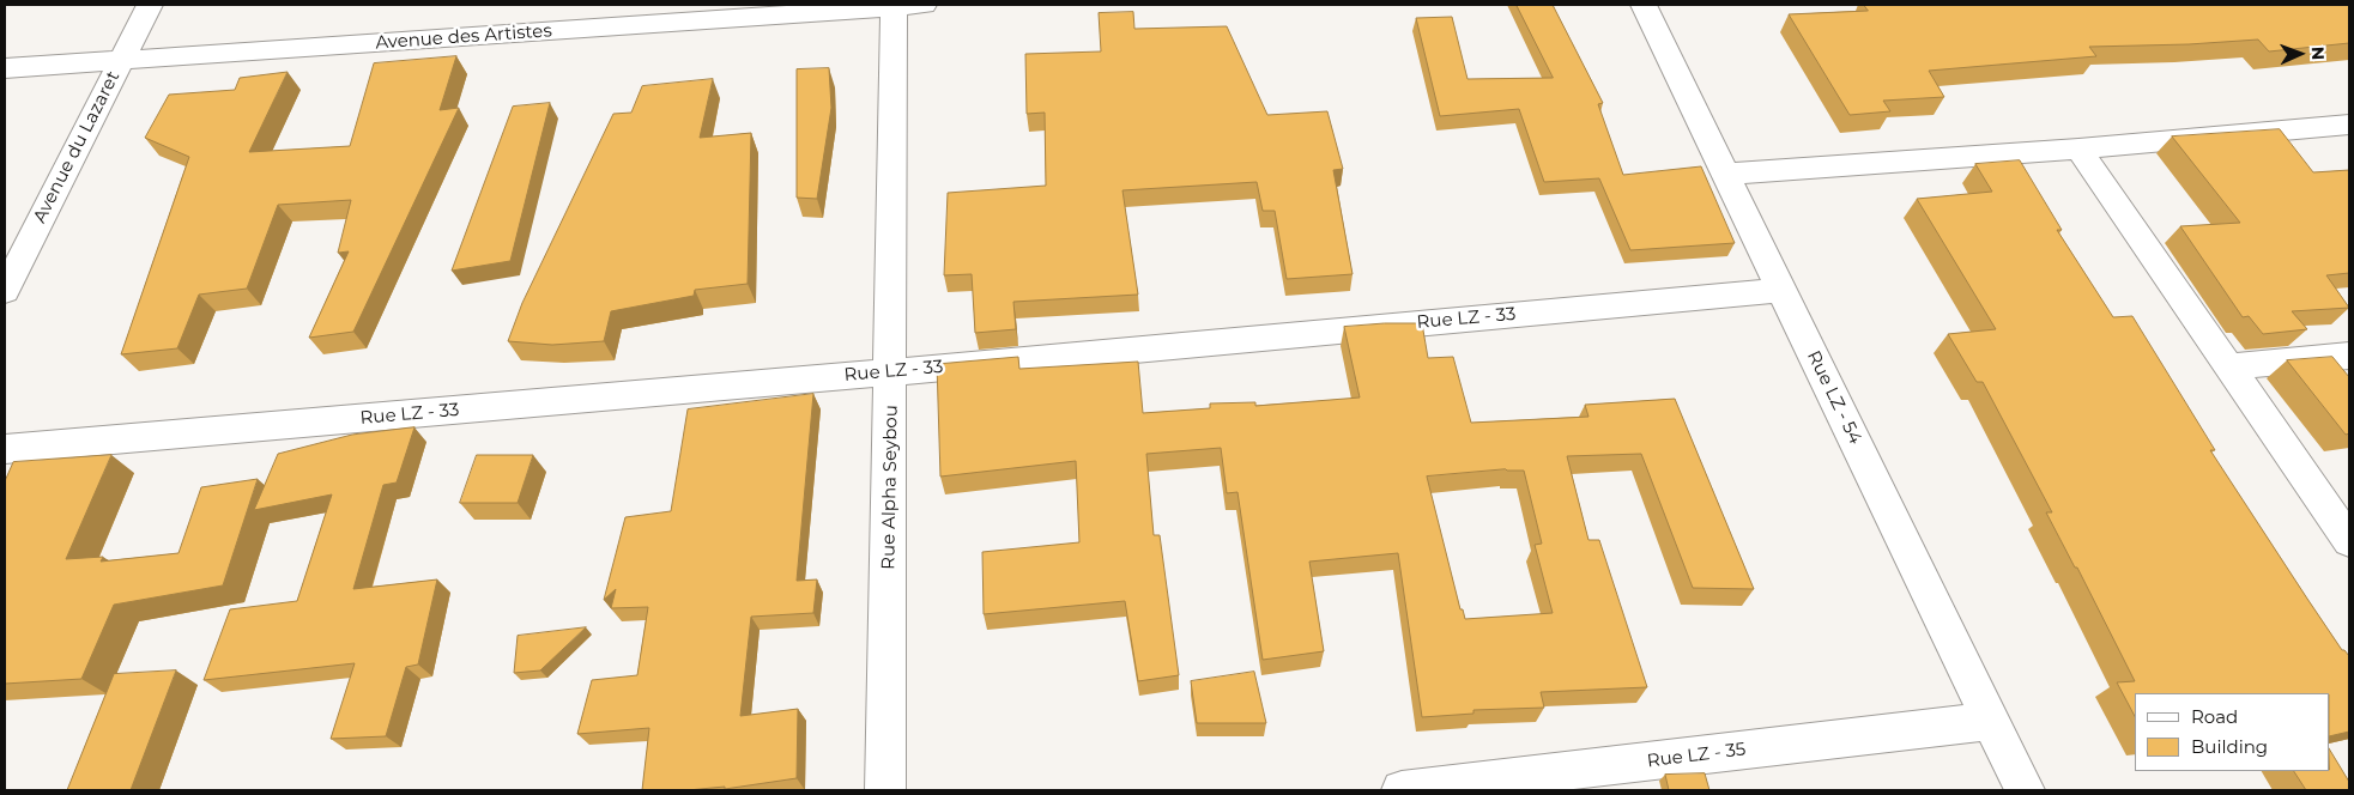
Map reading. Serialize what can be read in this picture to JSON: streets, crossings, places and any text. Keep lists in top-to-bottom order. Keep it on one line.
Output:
{"streets":{"street":["Avenue des Artistes","Avenue du Lazaret","Rue LZ - 33","Rue LZ - 54","Rue Alpha Seybou","Rue LZ - 35"]},"crossings":[["Avenue des Artistes","Avenue du Lazaret"],["Avenue des Artistes","Rue Alpha Seybou"],["Rue LZ - 33","Rue LZ - 54"],["Rue LZ - 33","Rue Alpha Seybou"],["Rue LZ - 54","Rue LZ - 35"]],"legend":["Road","Building"],"north":"right"}
